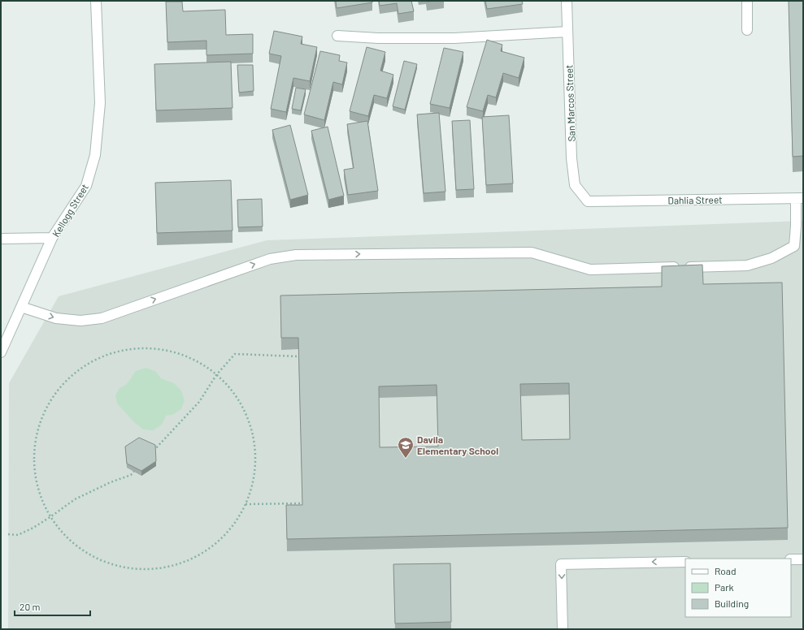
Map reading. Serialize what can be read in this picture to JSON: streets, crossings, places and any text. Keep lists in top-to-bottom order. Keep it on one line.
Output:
{"streets":{"street":["San Marcos Street","Dahlia Street","Kellogg Street"]},"crossings":[["San Marcos Street","Dahlia Street"]],"places":{"school or university":["Davila Elementary School"]},"legend":["Road","Park","Building"],"scale_bar":"20 m"}
